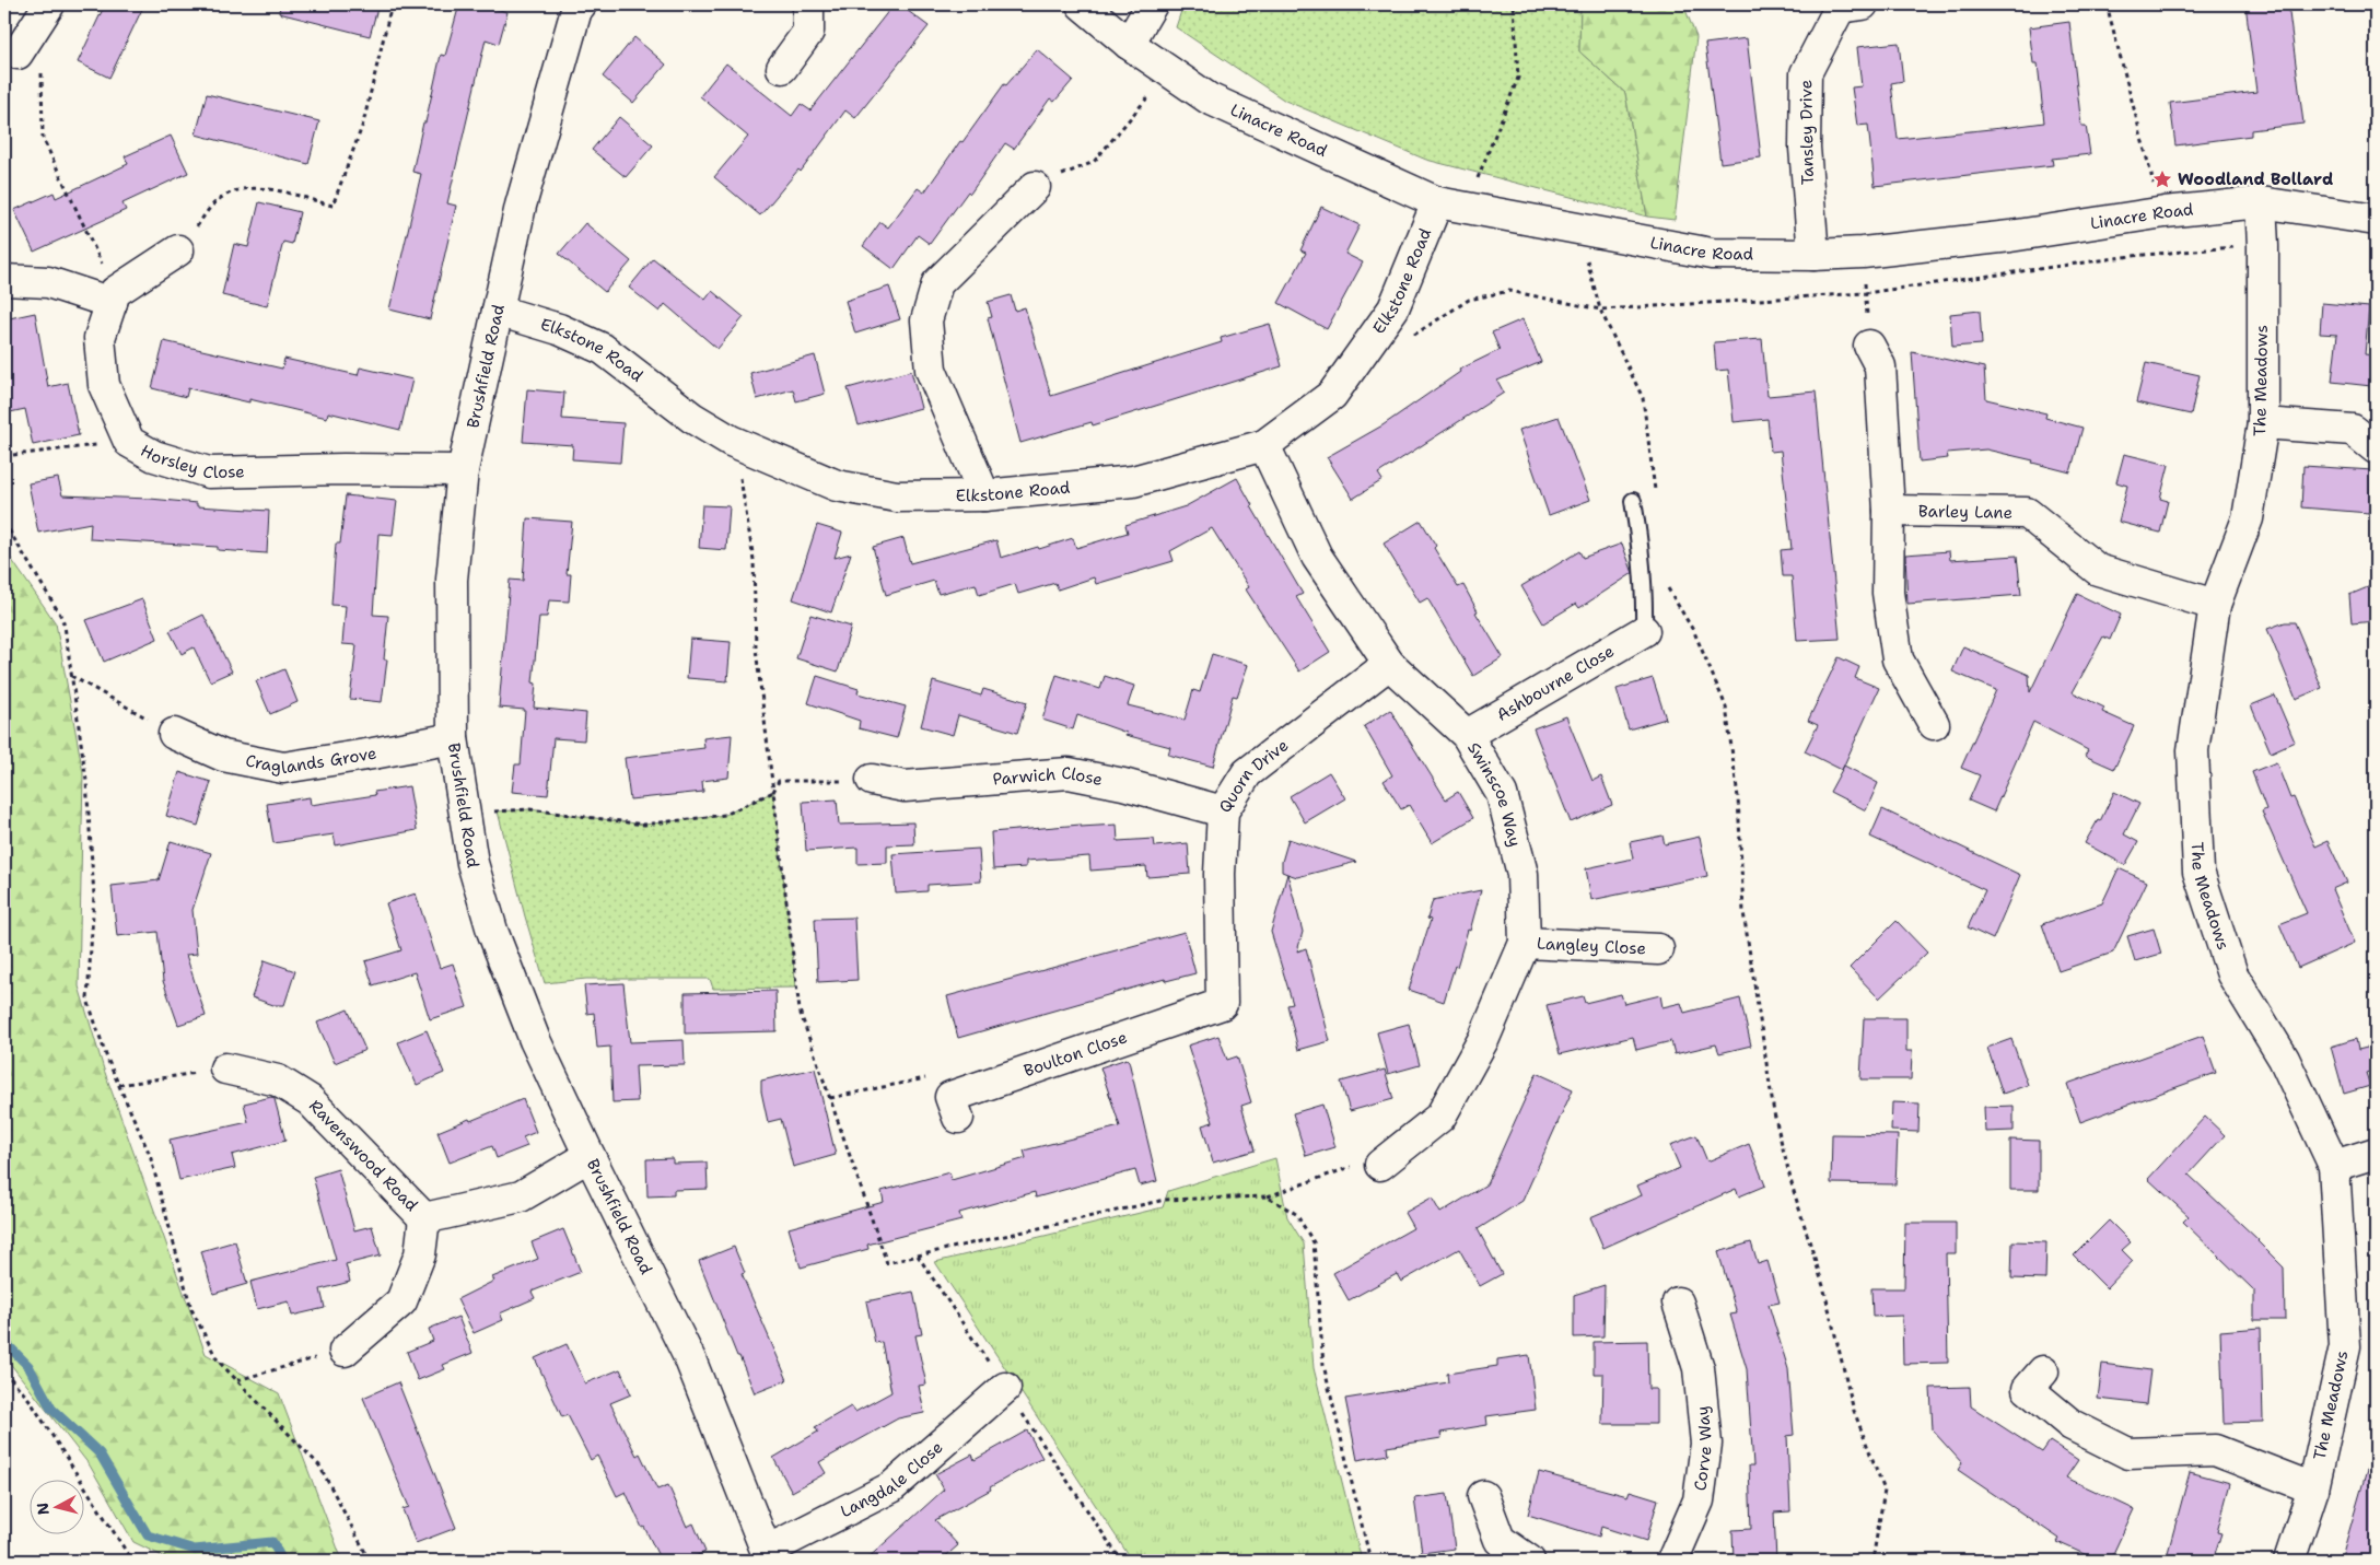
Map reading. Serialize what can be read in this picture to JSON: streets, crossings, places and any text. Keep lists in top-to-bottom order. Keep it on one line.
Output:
{"streets":{"street":["Linacre Road","Tansley Drive","Elkstone Road","Brushfield Road","The Meadows","Horsley Close","Barley Lane","Ashbourne Close","Craglands Grove","Quorn Drive","Parwich Close","Swinscoe Way","Langley Close","Boulton Close","Ravenswood Road","Corve Way","Langdale Close"]},"crossings":[["Linacre Road","Tansley Drive"],["Linacre Road","Elkstone Road"],["Linacre Road","The Meadows"],["Elkstone Road","Brushfield Road"],["Elkstone Road","Swinscoe Way"],["Brushfield Road","Horsley Close"],["Brushfield Road","Craglands Grove"],["Brushfield Road","Ravenswood Road"],["Brushfield Road","Langdale Close"],["The Meadows","Barley Lane"],["Ashbourne Close","Swinscoe Way"],["Quorn Drive","Parwich Close"],["Quorn Drive","Swinscoe Way"],["Quorn Drive","Boulton Close"],["Swinscoe Way","Langley Close"]],"places":{"place":["Woodland Bollard"]},"north":"left"}
